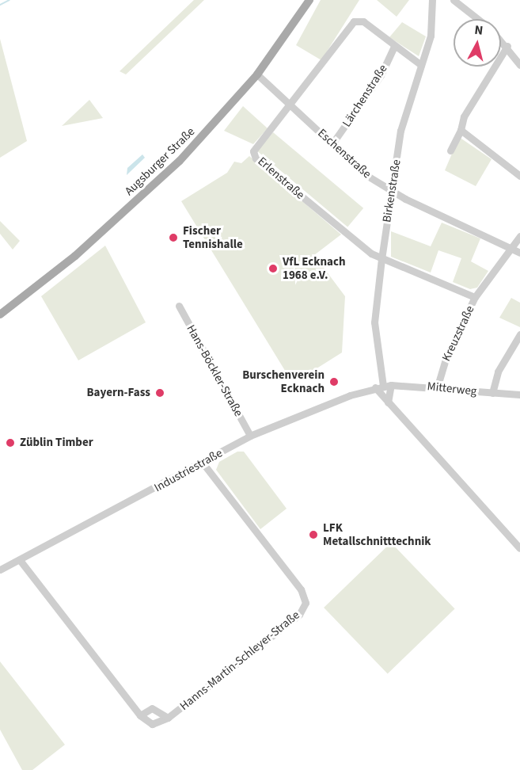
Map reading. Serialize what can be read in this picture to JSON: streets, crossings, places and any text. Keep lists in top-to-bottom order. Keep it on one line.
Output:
{"streets":{"main road":["Augsburger Straße"],"street":["Lärchenstraße","Eschenstraße","Erlenstraße","Birkenstraße","Kreuzstraße","Hans-Böckler-Straße","Mitterweg","Industriestraße","Hanns-Martin-Schleyer-Straße"]},"crossings":[["Lärchenstraße","Eschenstraße"],["Lärchenstraße","Erlenstraße"],["Eschenstraße","Augsburger Straße"],["Eschenstraße","Erlenstraße"],["Eschenstraße","Birkenstraße"],["Eschenstraße","Kreuzstraße"],["Erlenstraße","Birkenstraße"],["Erlenstraße","Kreuzstraße"],["Birkenstraße","Mitterweg"],["Birkenstraße","Industriestraße"],["Kreuzstraße","Mitterweg"],["Hans-Böckler-Straße","Industriestraße"],["Mitterweg","Industriestraße"],["Industriestraße","Hanns-Martin-Schleyer-Straße"]],"places":["Fischer Tennishalle","VfL Ecknach 1968 e.V.","Burschenverein Ecknach","Bayern-Fass","Züblin Timber","LFK Metallschnitttechnik"],"north":"top"}
